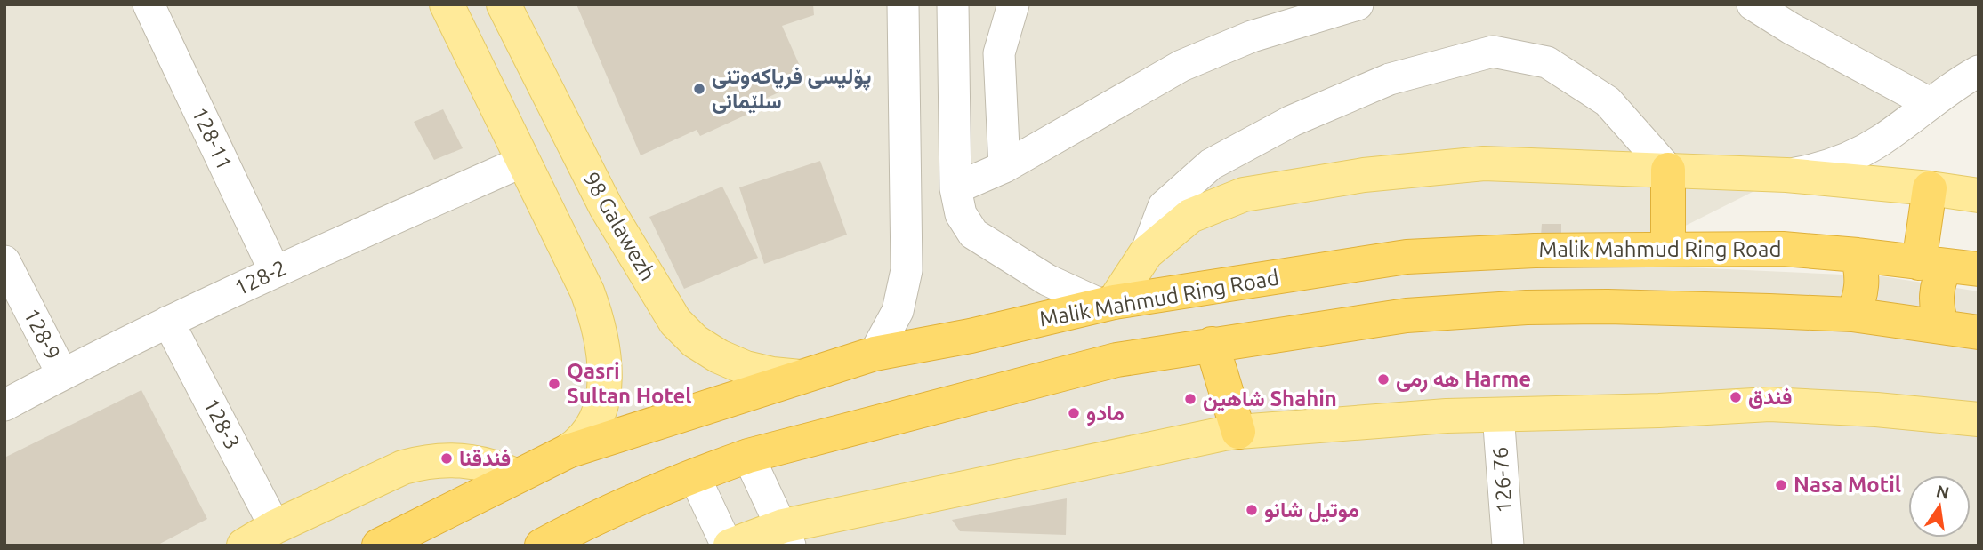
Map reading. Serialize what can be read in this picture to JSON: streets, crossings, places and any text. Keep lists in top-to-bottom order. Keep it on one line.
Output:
{"streets":{"highway":["Malik Mahmud Ring Road"],"main road":["98 Galawezh"],"street":["128-11","128-2","128-9","128-3","126-76"]},"crossings":[["128-11","128-2"],["98 Galawezh","Malik Mahmud Ring Road"],["128-2","128-9"],["128-2","128-3"]],"places":["پۆلیسی فریاکەوتنی سلێمانی","هه رمی Harme","Qasri Sultan Hotel","فندق","شاهین Shahin","مادو","فندقنا","Nasa Motil","موتيل شانو"],"north":"top"}
